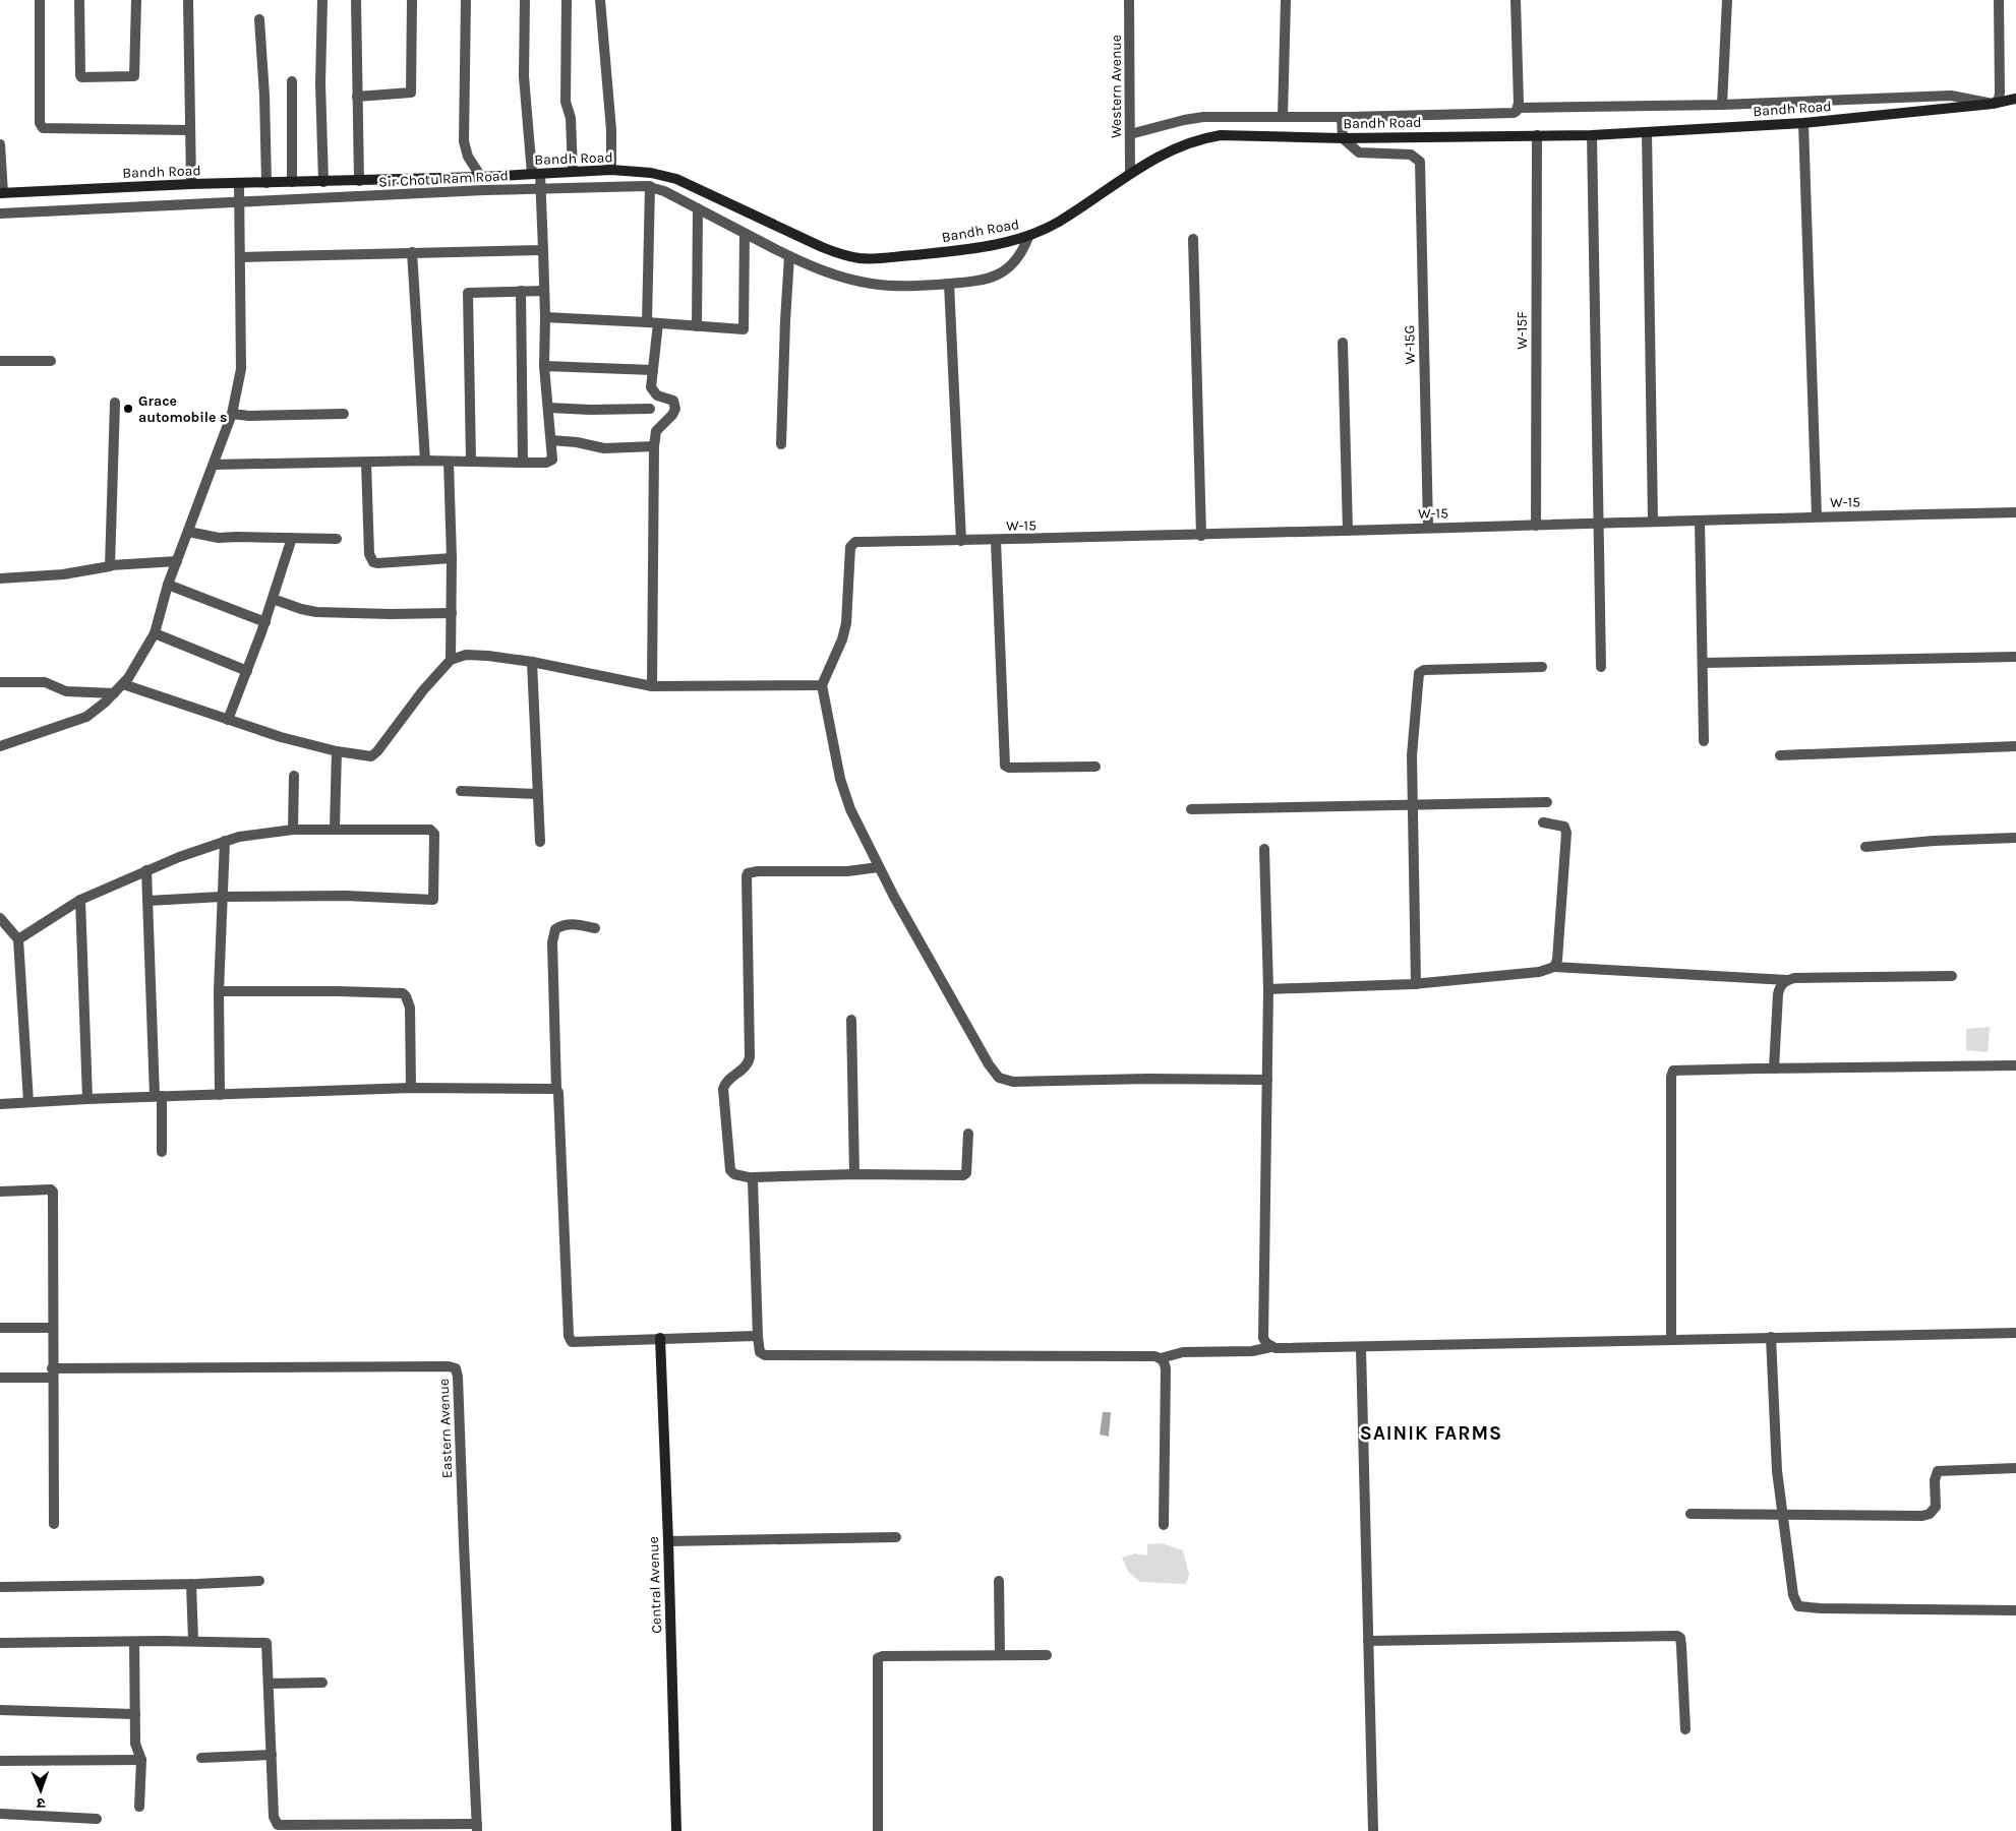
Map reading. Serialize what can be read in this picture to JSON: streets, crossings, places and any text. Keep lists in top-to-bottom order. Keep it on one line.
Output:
{"streets":{"street":["Western Avenue","Bandh Road","Sir Chotu Ram Road","W-15F","W-15G","W-15","Eastern Avenue","Central Avenue"]},"crossings":[["Western Avenue","Bandh Road"],["Bandh Road","Sir Chotu Ram Road"],["Bandh Road","W-15F"],["Bandh Road","W-15G"],["W-15F","W-15"],["W-15G","W-15"]],"districts":["SAINIK FARMS"],"places":["Grace automobile s"],"north":"bottom"}
